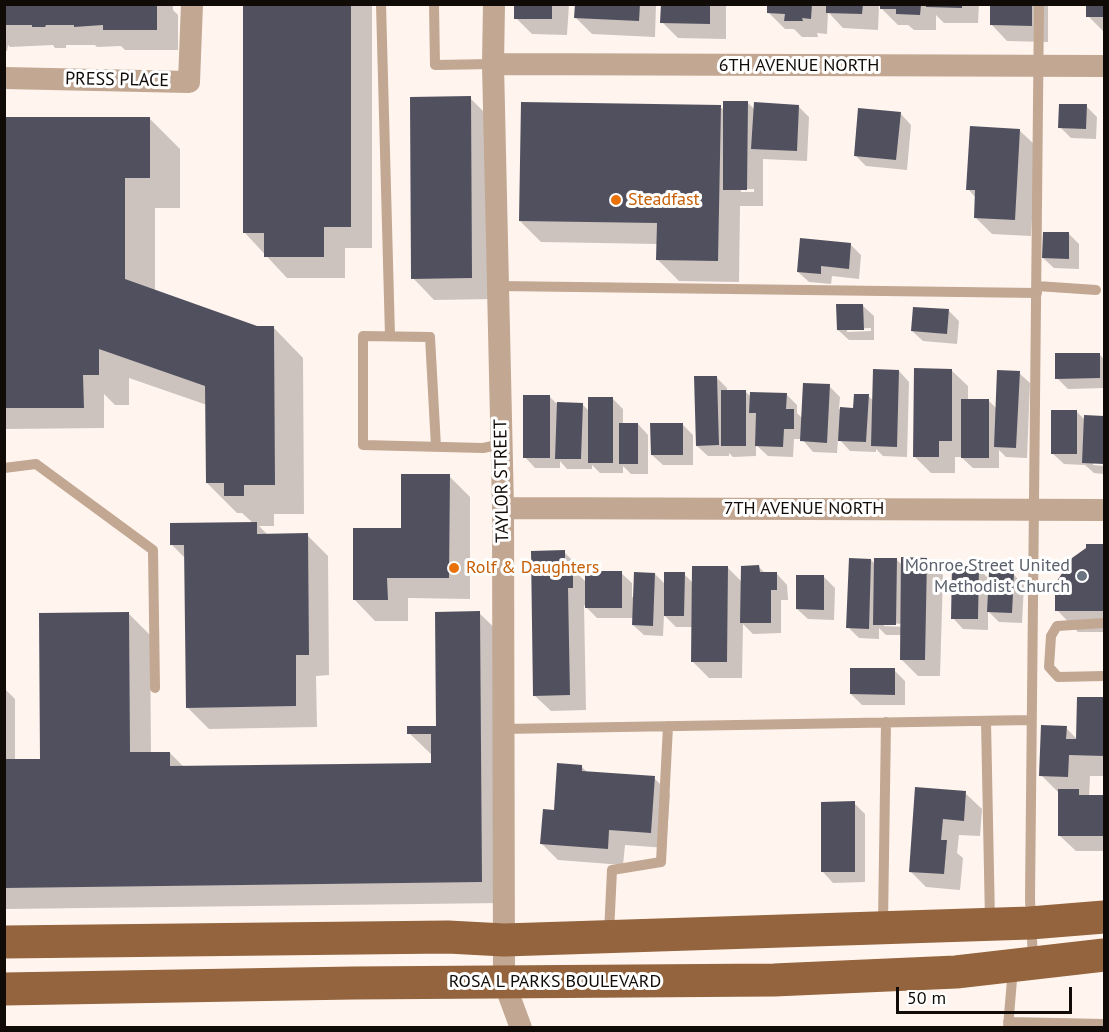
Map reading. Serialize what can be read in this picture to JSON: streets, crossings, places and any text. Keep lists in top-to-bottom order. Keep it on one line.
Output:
{"streets":{"main road":["ROSA L PARKS BOULEVARD"],"street":["6TH AVENUE NORTH","PRESS PLACE","TAYLOR STREET","7TH AVENUE NORTH"]},"crossings":[["6TH AVENUE NORTH","TAYLOR STREET"],["TAYLOR STREET","7TH AVENUE NORTH"],["TAYLOR STREET","ROSA L PARKS BOULEVARD"]],"places":["Steadfast","Rolf & Daughters","Monroe Street United Methodist Church"],"scale_bar":"50 m"}
